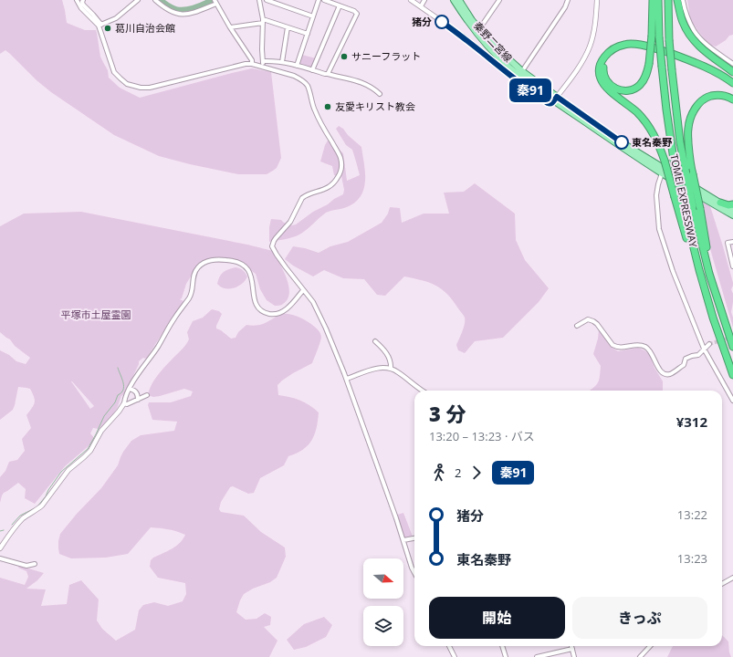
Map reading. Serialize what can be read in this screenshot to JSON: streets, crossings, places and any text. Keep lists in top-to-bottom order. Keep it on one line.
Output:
{"streets":{"highway":["TOMEI EXPRESSWAY"],"main road":["秦野二宮線"]},"parks":["平塚市土屋霊園"],"places":["猪分","葛川自治会館","サニーフラット","友愛キリスト教会","東名秦野"],"lines":["bus line 秦91"],"north":"right","page":{"on_map":"秦91","heading":["3 分","13:20 – 13:23 · バス","¥312"],"legs":["2","秦91"],"list":[{"name":"猪分","value":"13:22"},{"name":"東名秦野","value":"13:23"}],"buttons":["開始","きっぷ"]}}
